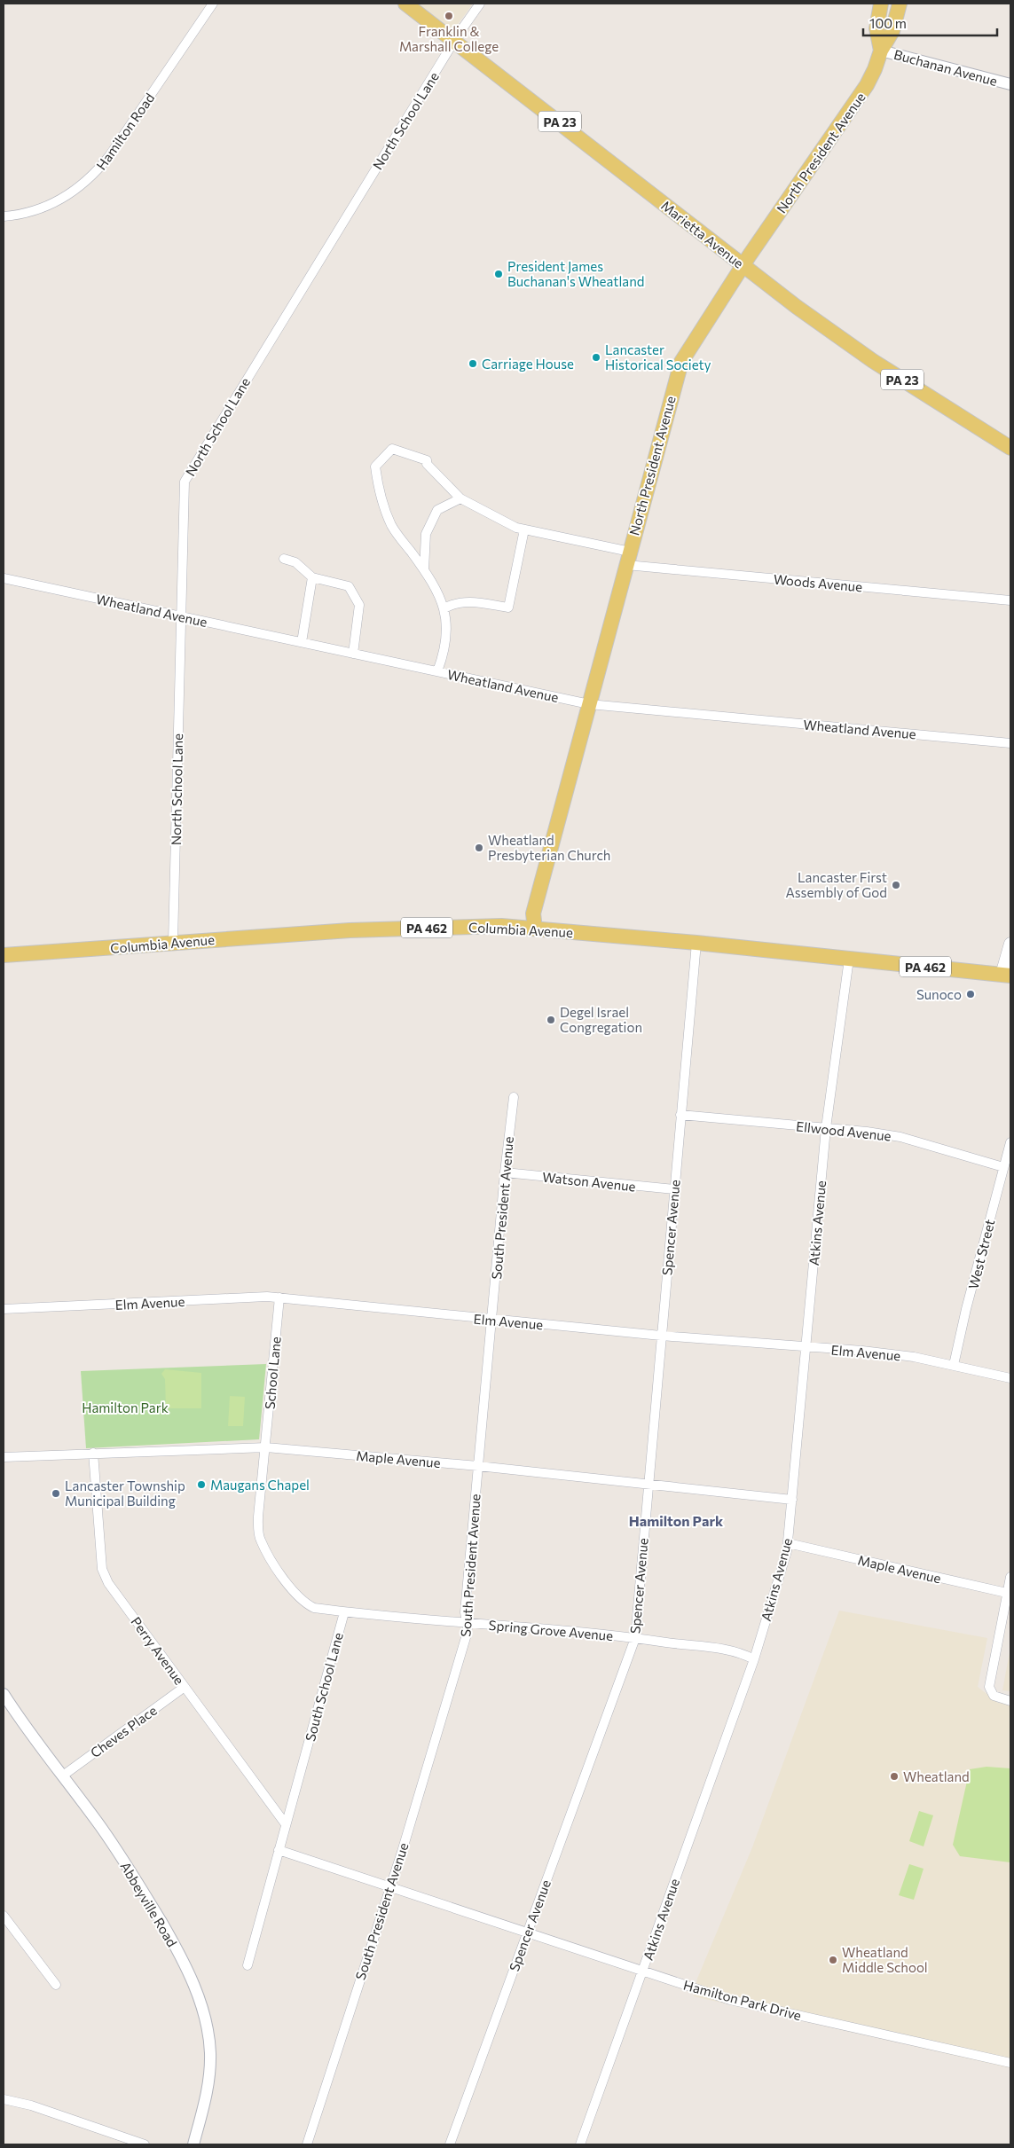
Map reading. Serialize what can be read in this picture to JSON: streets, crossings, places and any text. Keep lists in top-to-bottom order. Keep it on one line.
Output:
{"streets":{"main road":["PA 23","North President Avenue","Marietta Avenue","PA 462","Columbia Avenue"],"street":["Buchanan Avenue","North School Lane","Hamilton Road","Woods Avenue","Wheatland Avenue","Ellwood Avenue","Watson Avenue","South President Avenue","Atkins Avenue","Spencer Avenue","West Street","Elm Avenue","School Lane","Maple Avenue","Spring Grove Avenue","Perry Avenue","South School Lane","Cheves Place","Abbeyville Road","Hamilton Park Drive"]},"crossings":[["Buchanan Avenue","North President Avenue"],["North School Lane","Marietta Avenue"],["North School Lane","Wheatland Avenue"],["North School Lane","Columbia Avenue"],["North President Avenue","Marietta Avenue"],["North President Avenue","Woods Avenue"],["North President Avenue","Wheatland Avenue"],["North President Avenue","Columbia Avenue"],["PA 462","Columbia Avenue"],["Columbia Avenue","Atkins Avenue"],["Columbia Avenue","Spencer Avenue"],["Ellwood Avenue","Atkins Avenue"],["Ellwood Avenue","Spencer Avenue"],["Ellwood Avenue","West Street"],["Watson Avenue","South President Avenue"],["Watson Avenue","Spencer Avenue"],["South President Avenue","Elm Avenue"],["South President Avenue","Maple Avenue"],["South President Avenue","Spring Grove Avenue"],["South President Avenue","Hamilton Park Drive"],["Atkins Avenue","Elm Avenue"],["Atkins Avenue","Maple Avenue"],["Atkins Avenue","Spring Grove Avenue"],["Atkins Avenue","Hamilton Park Drive"],["Spencer Avenue","Elm Avenue"],["Spencer Avenue","Maple Avenue"],["Spencer Avenue","Spring Grove Avenue"],["Spencer Avenue","Hamilton Park Drive"],["West Street","Elm Avenue"],["Elm Avenue","School Lane"],["School Lane","Maple Avenue"],["Maple Avenue","Perry Avenue"],["Spring Grove Avenue","South School Lane"],["Perry Avenue","South School Lane"],["Perry Avenue","Cheves Place"],["South School Lane","Hamilton Park Drive"],["Cheves Place","Abbeyville Road"]],"districts":["Hamilton Park"],"parks":["Hamilton Park"],"places":["Franklin & Marshall College","President James Buchanan's Wheatland","Lancaster Historical Society","Carriage House","Wheatland Presbyterian Church","Lancaster First Assembly of God","Sunoco","Degel Israel Congregation","Maugans Chapel","Lancaster Township Municipal Building","Wheatland","Wheatland Middle School"],"scale_bar":"100 m"}
